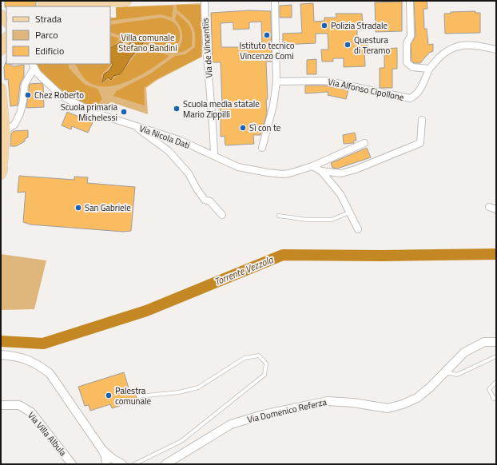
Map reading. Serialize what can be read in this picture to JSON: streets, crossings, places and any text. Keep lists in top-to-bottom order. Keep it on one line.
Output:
{"streets":{"street":["Via de Vincentiis","Via Alfonso Cipollone","Via Nicola Dati","Via Domenico Referza","Via Villa Albula"]},"crossings":[["Via de Vincentiis","Via Nicola Dati"]],"water":["Torrente Vezzola"],"parks":["Villa comunale Stefano Bandini"],"places":["Polizia Stradale","Istituto tecnico Vincenzo Comi","Questura di Teramo","Chez Roberto","Scuola media statale Mario Zippilli","Scuola primaria Michelessi","Sì con te","San Gabriele","Palestra comunale"],"legend":["Strada","Parco","Edificio"]}
